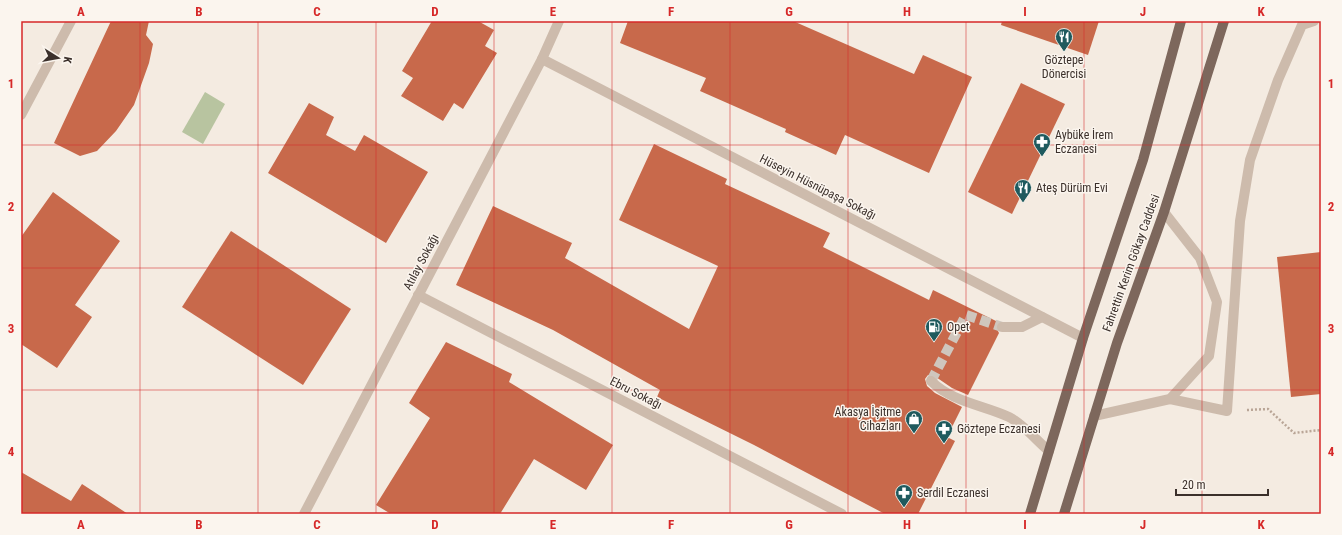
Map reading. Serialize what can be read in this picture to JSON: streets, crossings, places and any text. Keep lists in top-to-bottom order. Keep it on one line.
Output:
{"streets":{"main road":["Fahrettin Kerim Gökay Caddesi"],"street":["Hüseyin Hüsnüpaşa Sokağı","Atılay Sokağı","Ebru Sokağı"]},"crossings":[["Hüseyin Hüsnüpaşa Sokağı","Atılay Sokağı"],["Hüseyin Hüsnüpaşa Sokağı","Fahrettin Kerim Gökay Caddesi"],["Atılay Sokağı","Ebru Sokağı"]],"places":{"restaurant":["Göztepe Dönercisi","Ateş Dürüm Evi"],"pharmacy":["Aybüke İrem Eczanesi","Göztepe Eczanesi","Serdil Eczanesi"],"fuel station":["Opet"],"shop":["Akasya İşitme Cihazları"]},"scale_bar":"20 m","north":"right","grid":{"columns":["A","B","C","D","E","F","G","H","I","J","K"],"rows":["1","2","3","4"]}}
